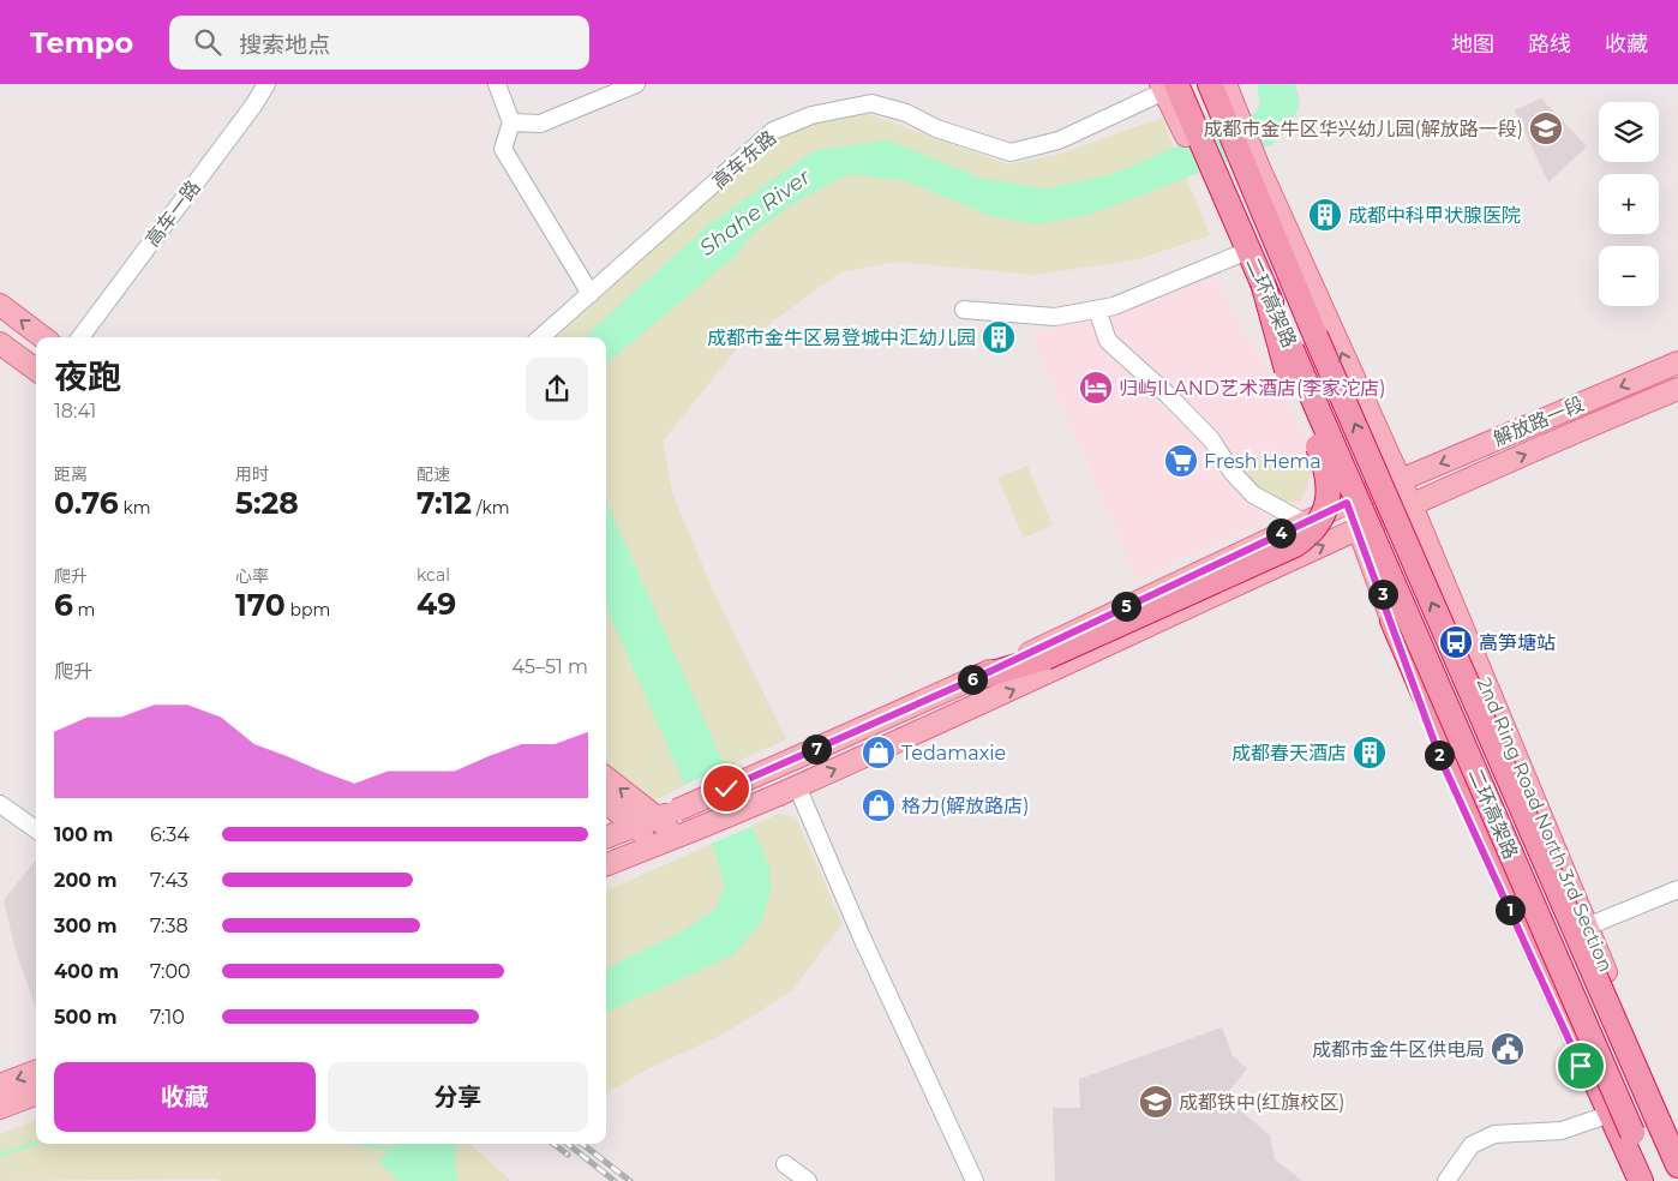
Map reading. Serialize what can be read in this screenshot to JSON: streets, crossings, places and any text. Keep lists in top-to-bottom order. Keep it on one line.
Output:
{"streets":{"highway":["二环高架路"],"main road":["解放路一段","2nd Ring Road North 3rd Section"],"street":["高车东路","高车一路"]},"crossings":[["高车东路","二环高架路"],["二环高架路","2nd Ring Road North 3rd Section"],["解放路一段","2nd Ring Road North 3rd Section"]],"water":["Shahe River"],"places":{"school or university":["成都市金牛区华兴幼儿园(解放路一段)","成都铁中(红旗校区)"],"building":["成都中科甲状腺医院","成都市金牛区易登城中汇幼儿园","成都春天酒店"],"hotel":["归屿ILAND艺术酒店(李家沱店)"],"supermarket":["Fresh Hema"],"bus stop":["高笋塘站"],"shop":["Tedamaxie","格力(解放路店)"],"public building":["成都市金牛区供电局"]},"page":{"header":"Tempo","search":"搜索地点","nav":["地图","路线","收藏"],"map_buttons":["+","−"],"heading":["夜跑","18:41"],"stats":[["距离","0.76 km"],["用时","5:28"],["配速","7:12 /km"],["爬升","6 m"],["心率","170 bpm"],["kcal","49"]],"pins":["4","3","5","6","7","2","1"],"chart":["爬升","45–51 m"],"list":[{"name":"100 m","note":"6:34"},{"name":"200 m","note":"7:43"},{"name":"300 m","note":"7:38"},{"name":"400 m","note":"7:00"},{"name":"500 m","note":"7:10"}],"buttons":["收藏","分享"]}}
